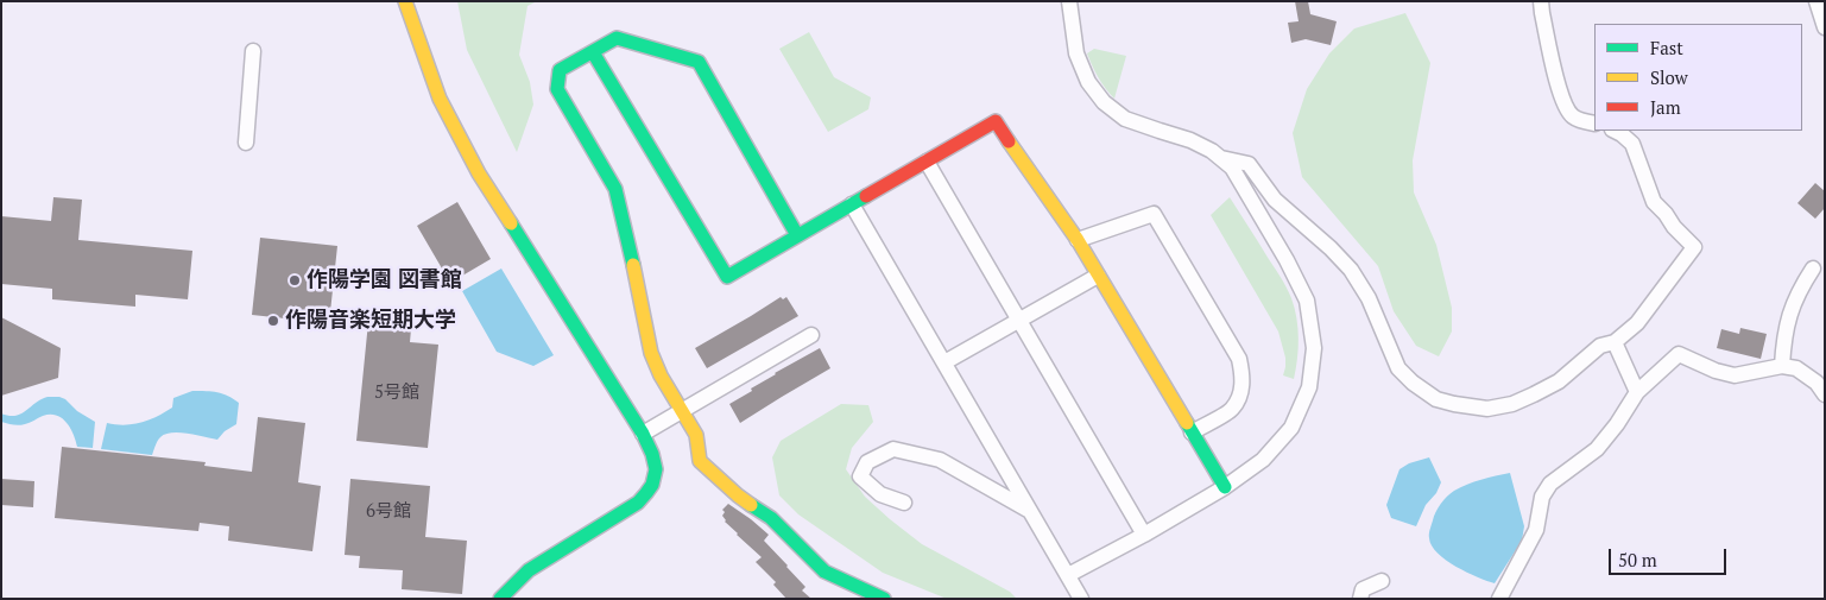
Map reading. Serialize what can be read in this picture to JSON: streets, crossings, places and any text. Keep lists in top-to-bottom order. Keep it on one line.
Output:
{"places":["作陽学園 図書館","作陽音楽短期大学"],"house_numbers":["5号館","6号館"],"legend":["Fast","Slow","Jam"],"scale_bar":"50 m"}
